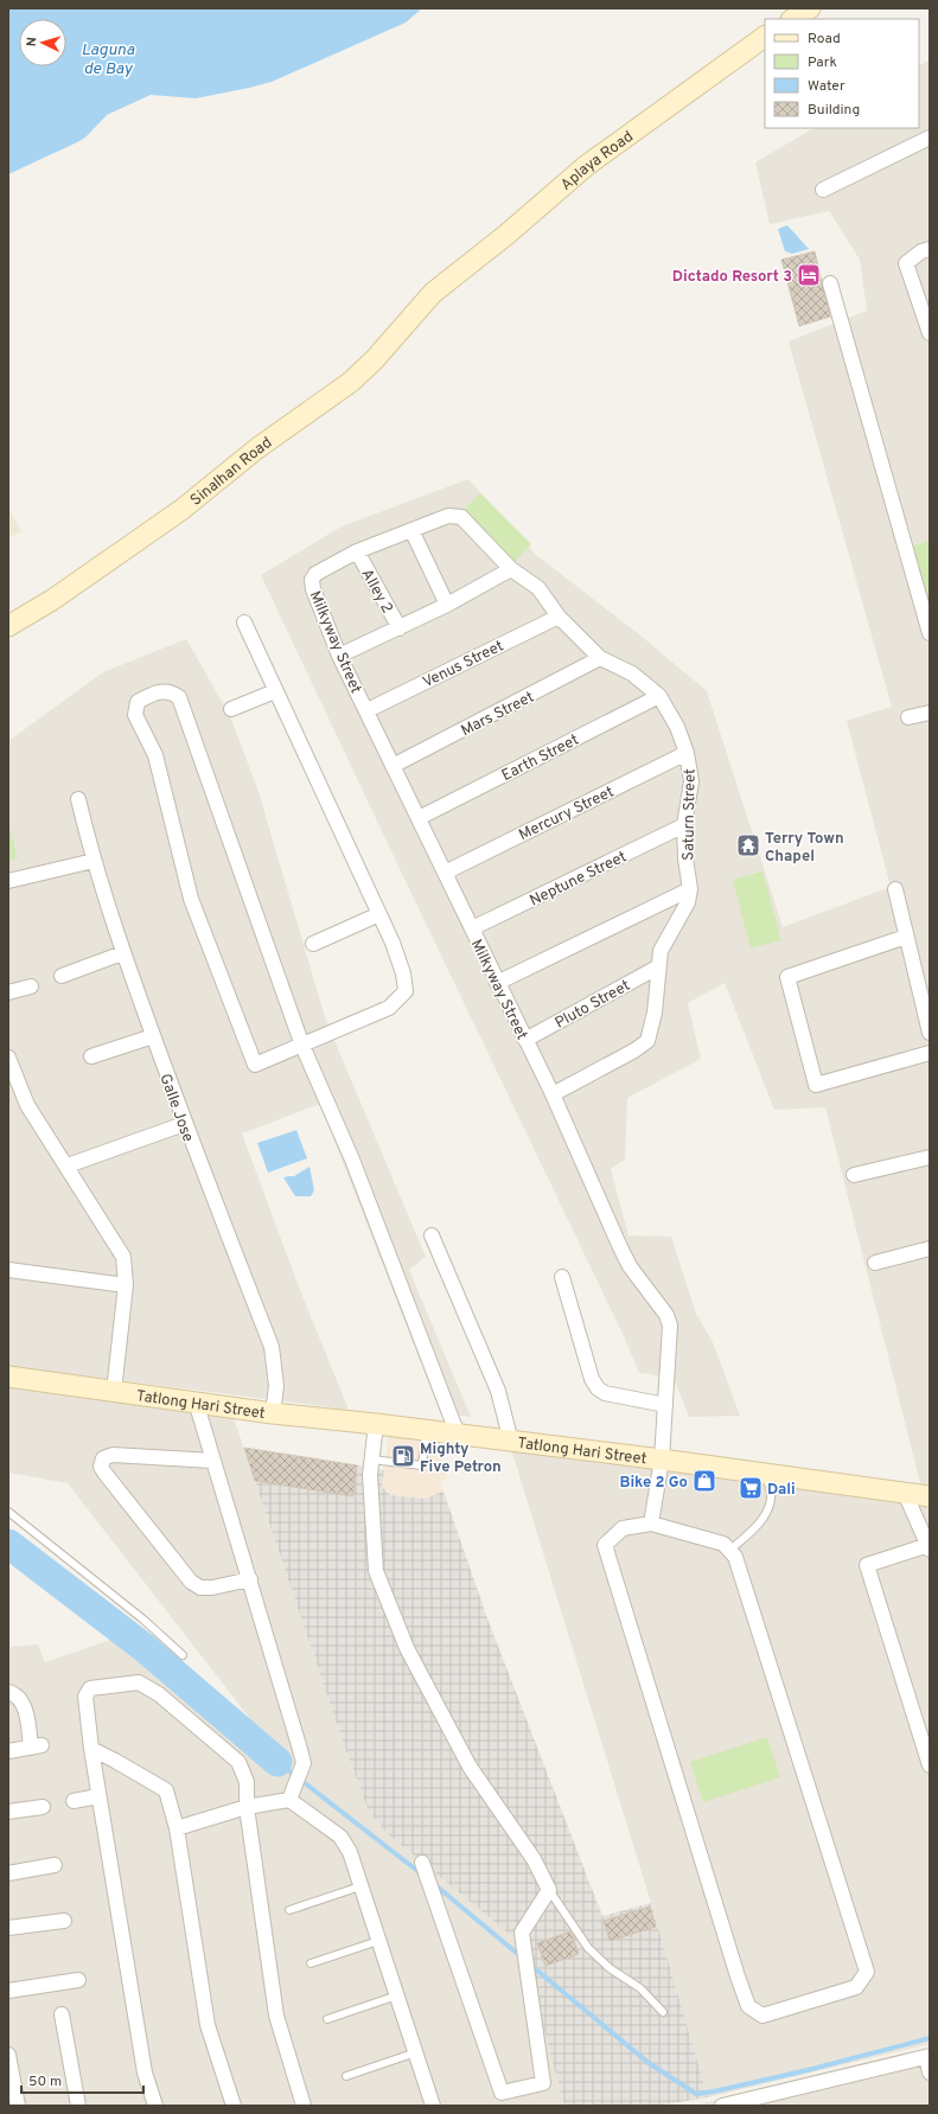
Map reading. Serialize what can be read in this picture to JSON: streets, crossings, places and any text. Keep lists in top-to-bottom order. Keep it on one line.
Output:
{"streets":{"street":["Aplaya Road","Sinalhan Road","Alley 2","Milkyway Street","Venus Street","Mars Street","Earth Street","Mercury Street","Saturn Street","Neptune Street","Pluto Street","Galle Jose","Tatlong Hari Street"]},"crossings":[["Aplaya Road","Sinalhan Road"],["Alley 2","Milkyway Street"],["Milkyway Street","Venus Street"],["Milkyway Street","Mars Street"],["Milkyway Street","Earth Street"],["Milkyway Street","Mercury Street"],["Milkyway Street","Saturn Street"],["Milkyway Street","Neptune Street"],["Milkyway Street","Pluto Street"],["Milkyway Street","Tatlong Hari Street"],["Venus Street","Saturn Street"],["Mars Street","Saturn Street"],["Earth Street","Saturn Street"],["Mercury Street","Saturn Street"],["Saturn Street","Neptune Street"],["Saturn Street","Pluto Street"],["Galle Jose","Tatlong Hari Street"]],"water":["Laguna de Bay"],"places":{"hotel":["Dictado Resort 3"],"temple":["Terry Town Chapel"],"fuel station":["Mighty Five Petron"],"shop":["Bike 2 Go"],"supermarket":["Dali"]},"legend":["Road","Park","Water","Building"],"scale_bar":"50 m","north":"left"}
